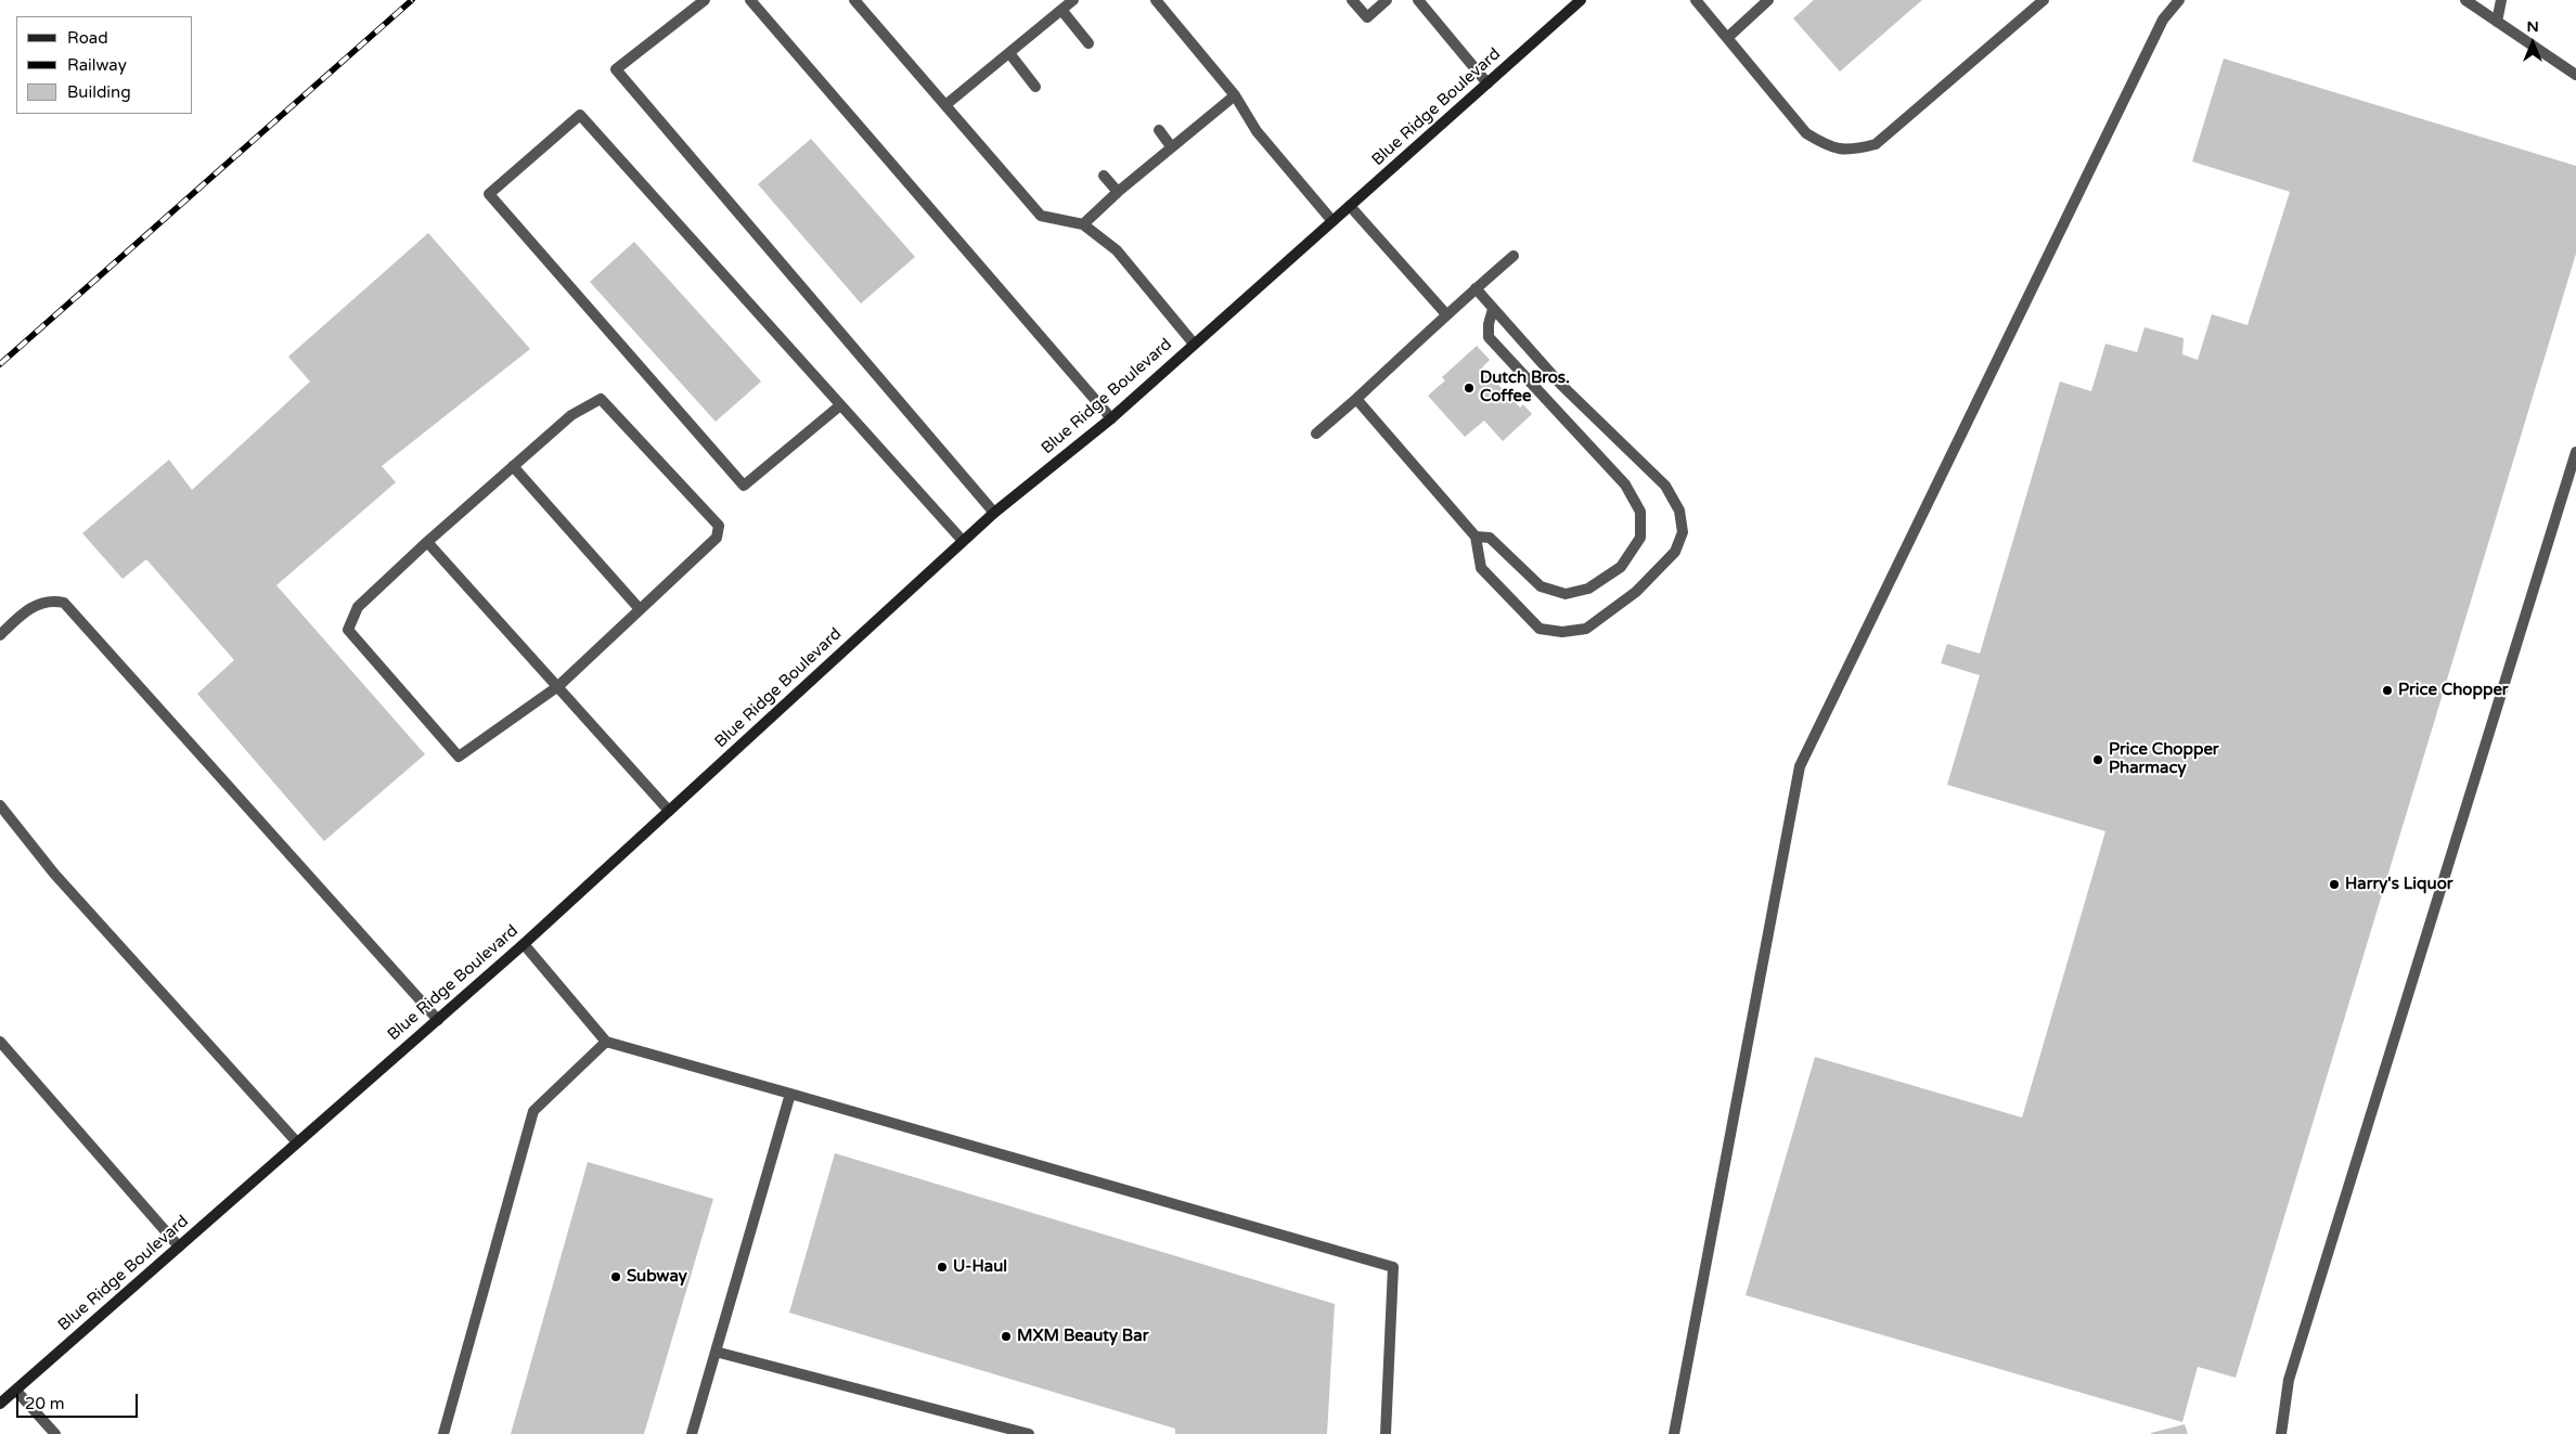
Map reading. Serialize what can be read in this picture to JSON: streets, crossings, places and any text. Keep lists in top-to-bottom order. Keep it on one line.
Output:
{"streets":{"main road":["Blue Ridge Boulevard"]},"places":["Dutch Bros. Coffee","Price Chopper","Price Chopper Pharmacy","Harry's Liquor","U-Haul","Subway","MXM Beauty Bar"],"legend":["Road","Railway","Building"],"scale_bar":"20 m","north":"top"}
